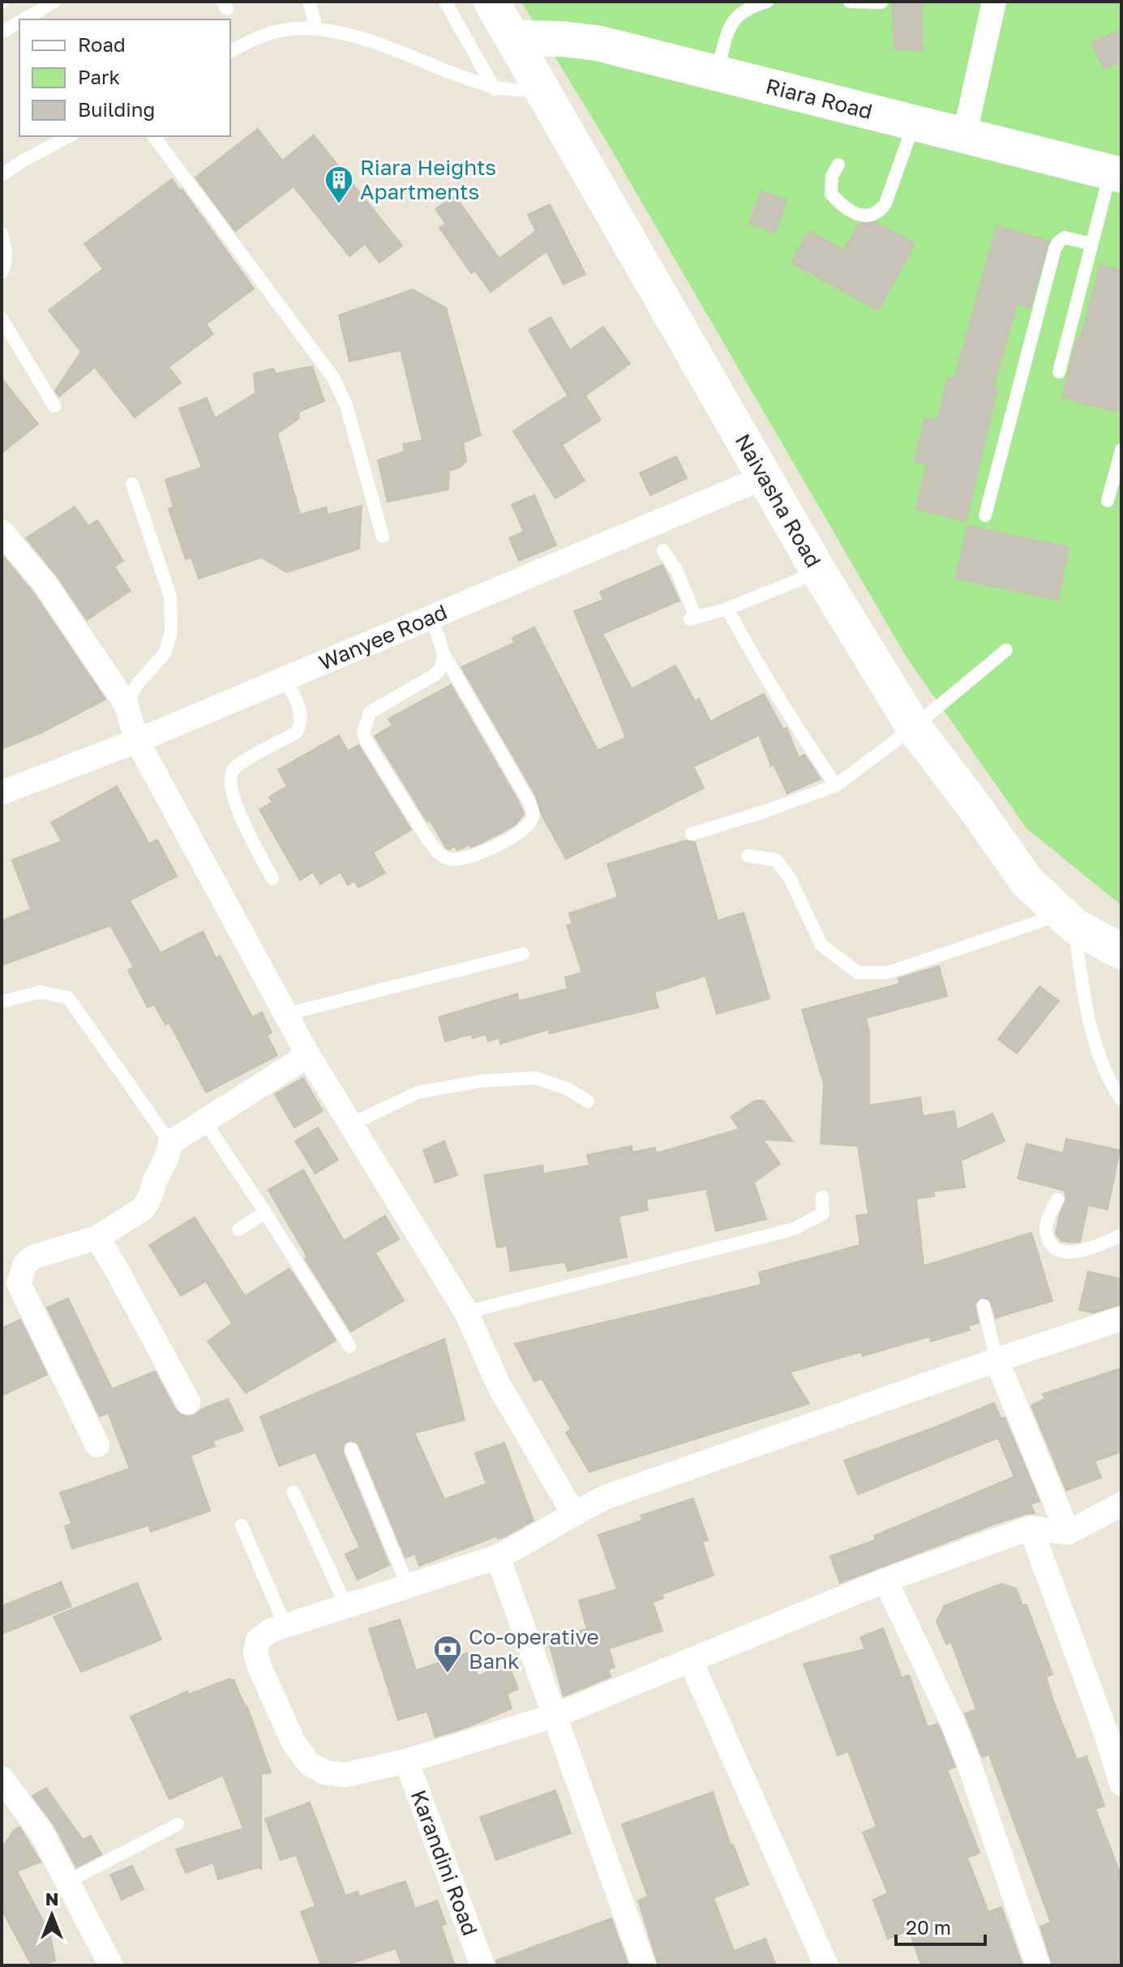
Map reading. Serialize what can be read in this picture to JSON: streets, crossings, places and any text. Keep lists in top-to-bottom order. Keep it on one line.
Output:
{"streets":{"main road":["Riara Road","Naivasha Road"],"street":["Wanyee Road","Karandini Road"]},"crossings":[["Riara Road","Naivasha Road"],["Naivasha Road","Wanyee Road"]],"places":{"building":["Riara Heights Apartments"],"bank":["Co-operative Bank"]},"legend":["Road","Park","Building"],"scale_bar":"20 m","north":"top"}
